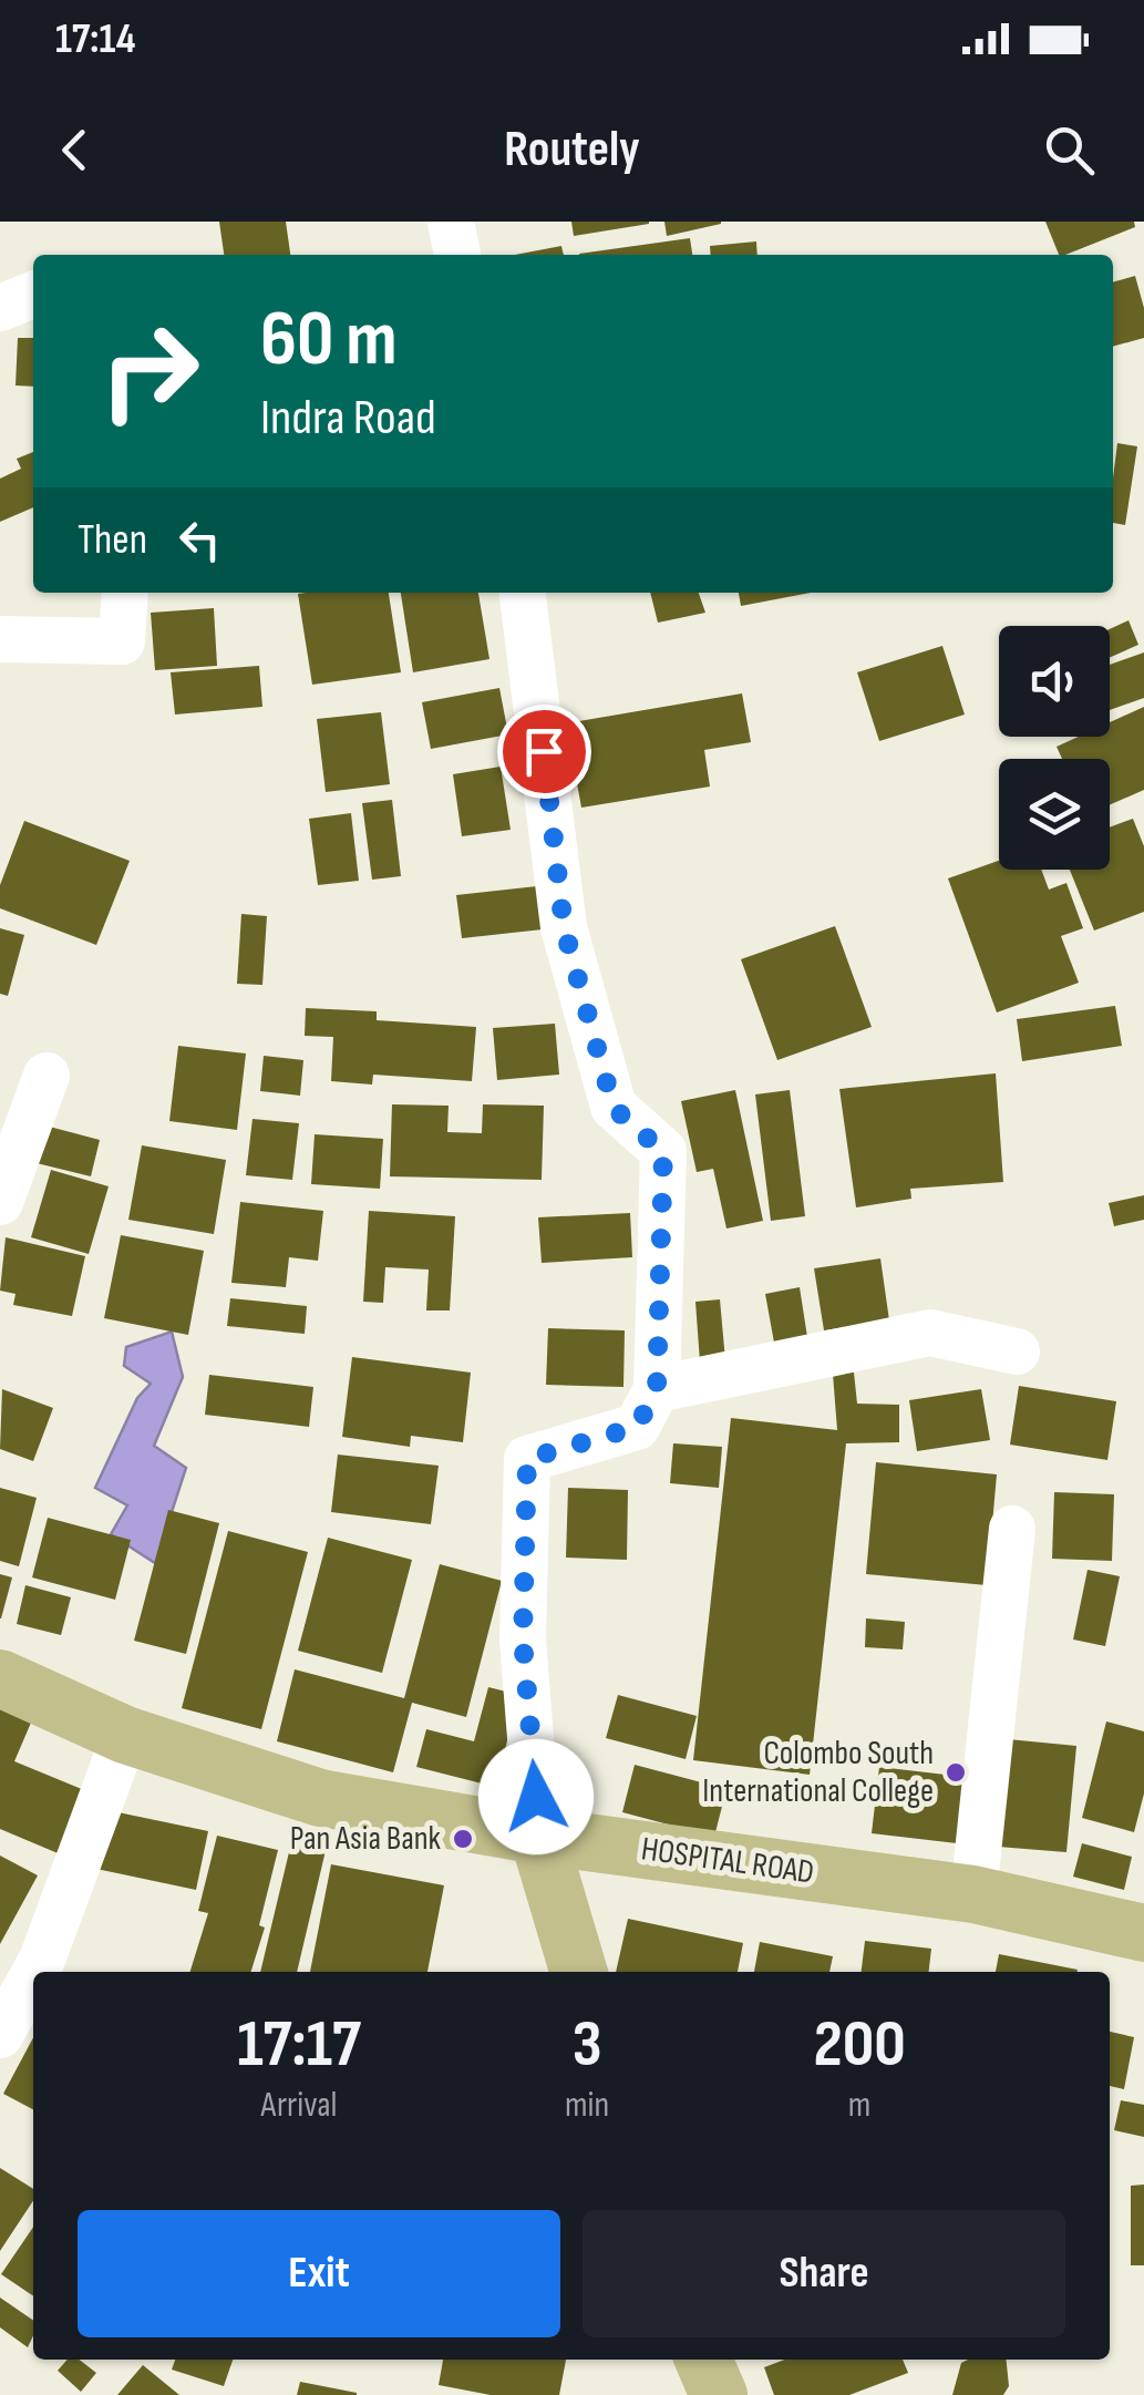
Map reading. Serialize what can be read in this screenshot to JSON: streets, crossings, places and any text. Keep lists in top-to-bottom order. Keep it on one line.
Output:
{"streets":{"main road":["HOSPITAL ROAD"]},"places":["Colombo South International College","Pan Asia Bank"],"page":{"status":"17:14","header":"Routely","turn":["60 m","Indra Road"],"then":"Then","eta":["17:17","Arrival","3","min","200","m"],"buttons":["Exit","Share"]}}
